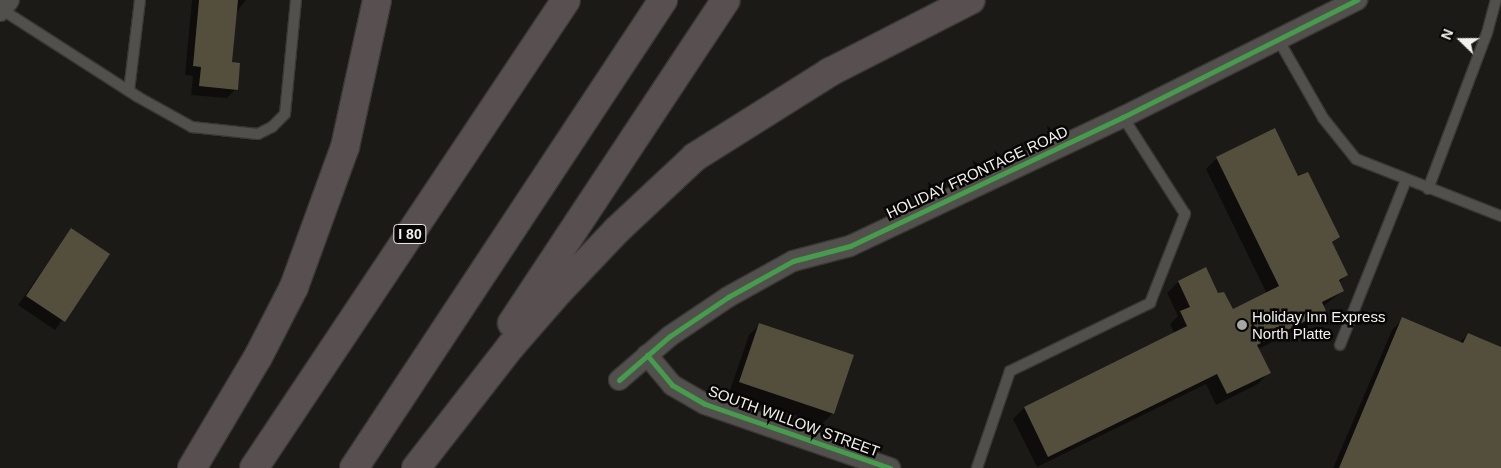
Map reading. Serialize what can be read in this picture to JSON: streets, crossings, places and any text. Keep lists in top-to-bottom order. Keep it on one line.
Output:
{"streets":{"highway":["I 80"],"street":["HOLIDAY FRONTAGE ROAD","SOUTH WILLOW STREET"]},"crossings":[["HOLIDAY FRONTAGE ROAD","SOUTH WILLOW STREET"]],"places":["Holiday Inn Express North Platte"],"north":"left"}
